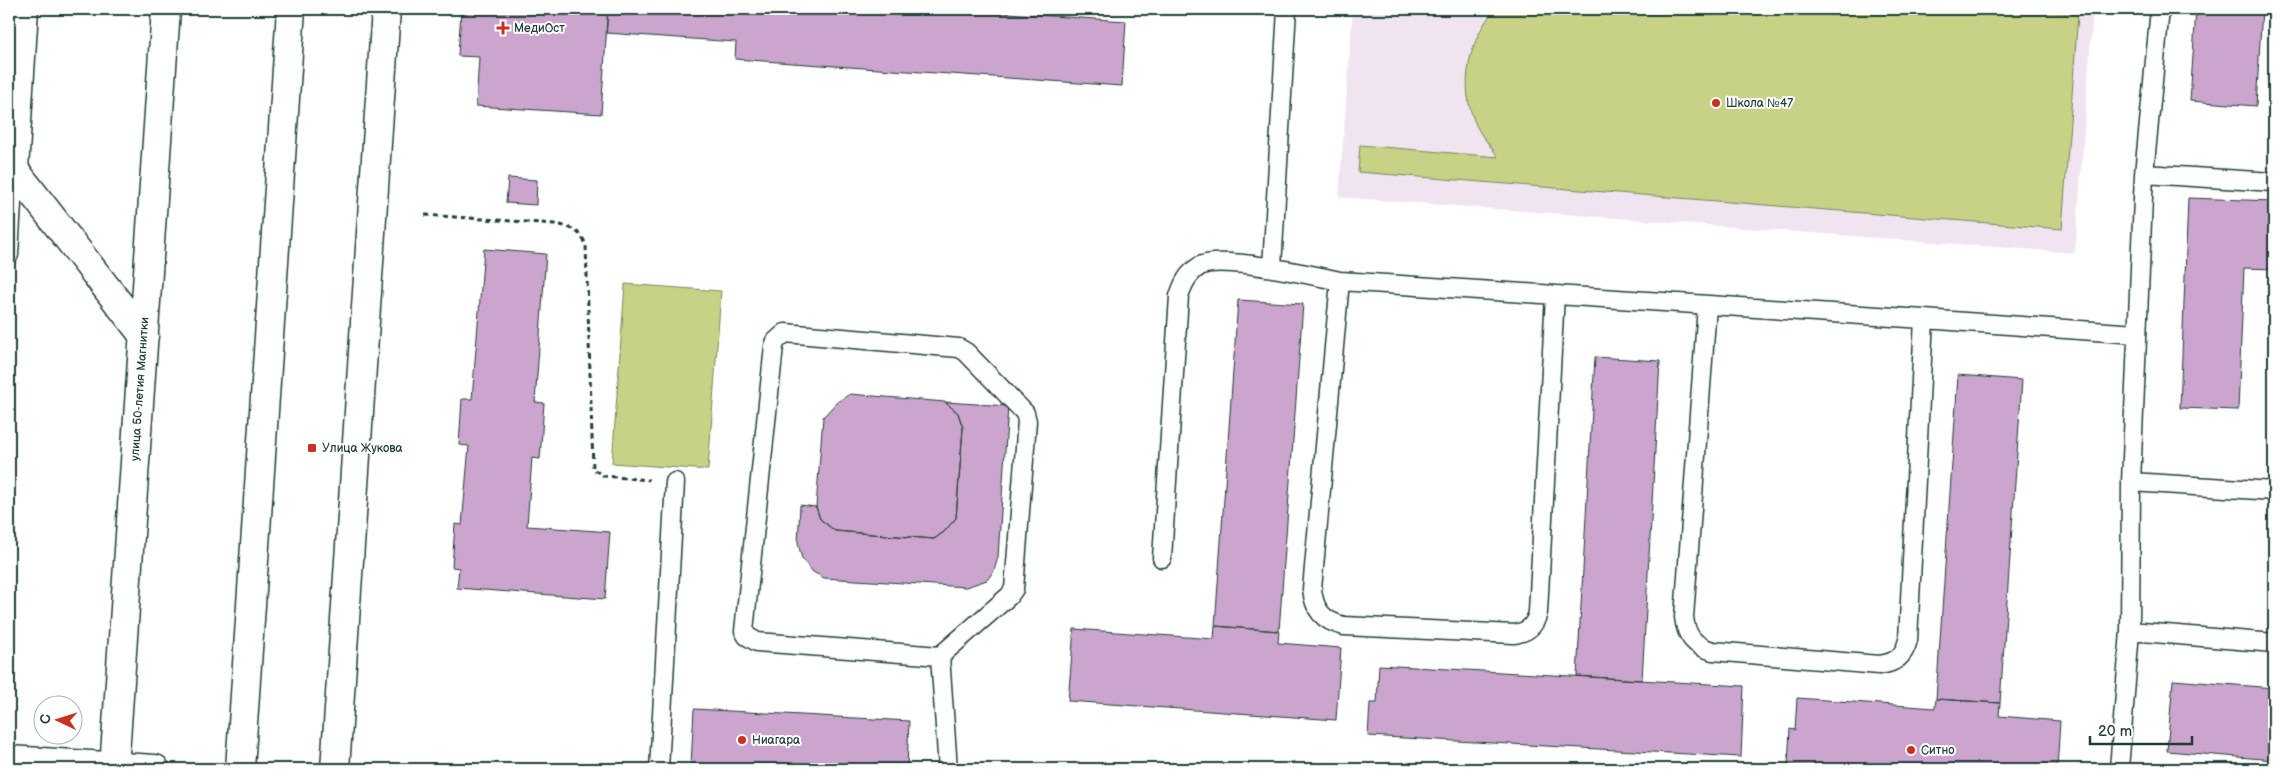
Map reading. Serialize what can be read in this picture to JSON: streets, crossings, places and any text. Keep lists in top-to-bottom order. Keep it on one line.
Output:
{"streets":{"main road":["улица 50-летия Магнитки"]},"places":{"health":["МедиОст"],"other":["Школа №47","Ниагара","Ситно"],"transit":["Улица Жукова"]},"scale_bar":"20 m","north":"left"}
